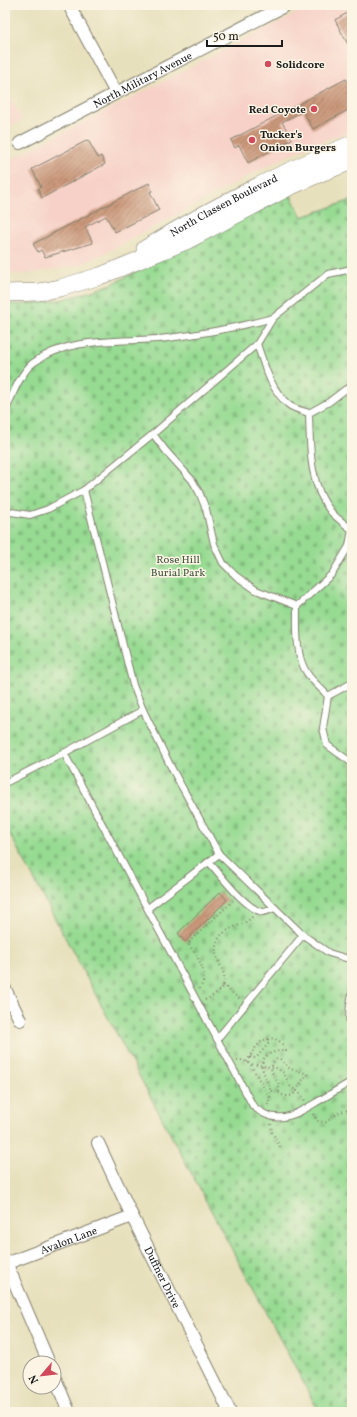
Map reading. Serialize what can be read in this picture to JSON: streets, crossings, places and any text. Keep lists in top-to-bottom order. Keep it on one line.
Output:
{"streets":{"main road":["North Classen Boulevard"],"street":["North Military Avenue","Avalon Lane","Duffner Drive"]},"crossings":[["Avalon Lane","Duffner Drive"]],"parks":["Rose Hill Burial Park"],"places":["Solidcore","Red Coyote","Tucker's Onion Burgers"],"scale_bar":"50 m","north":"bottom left"}
